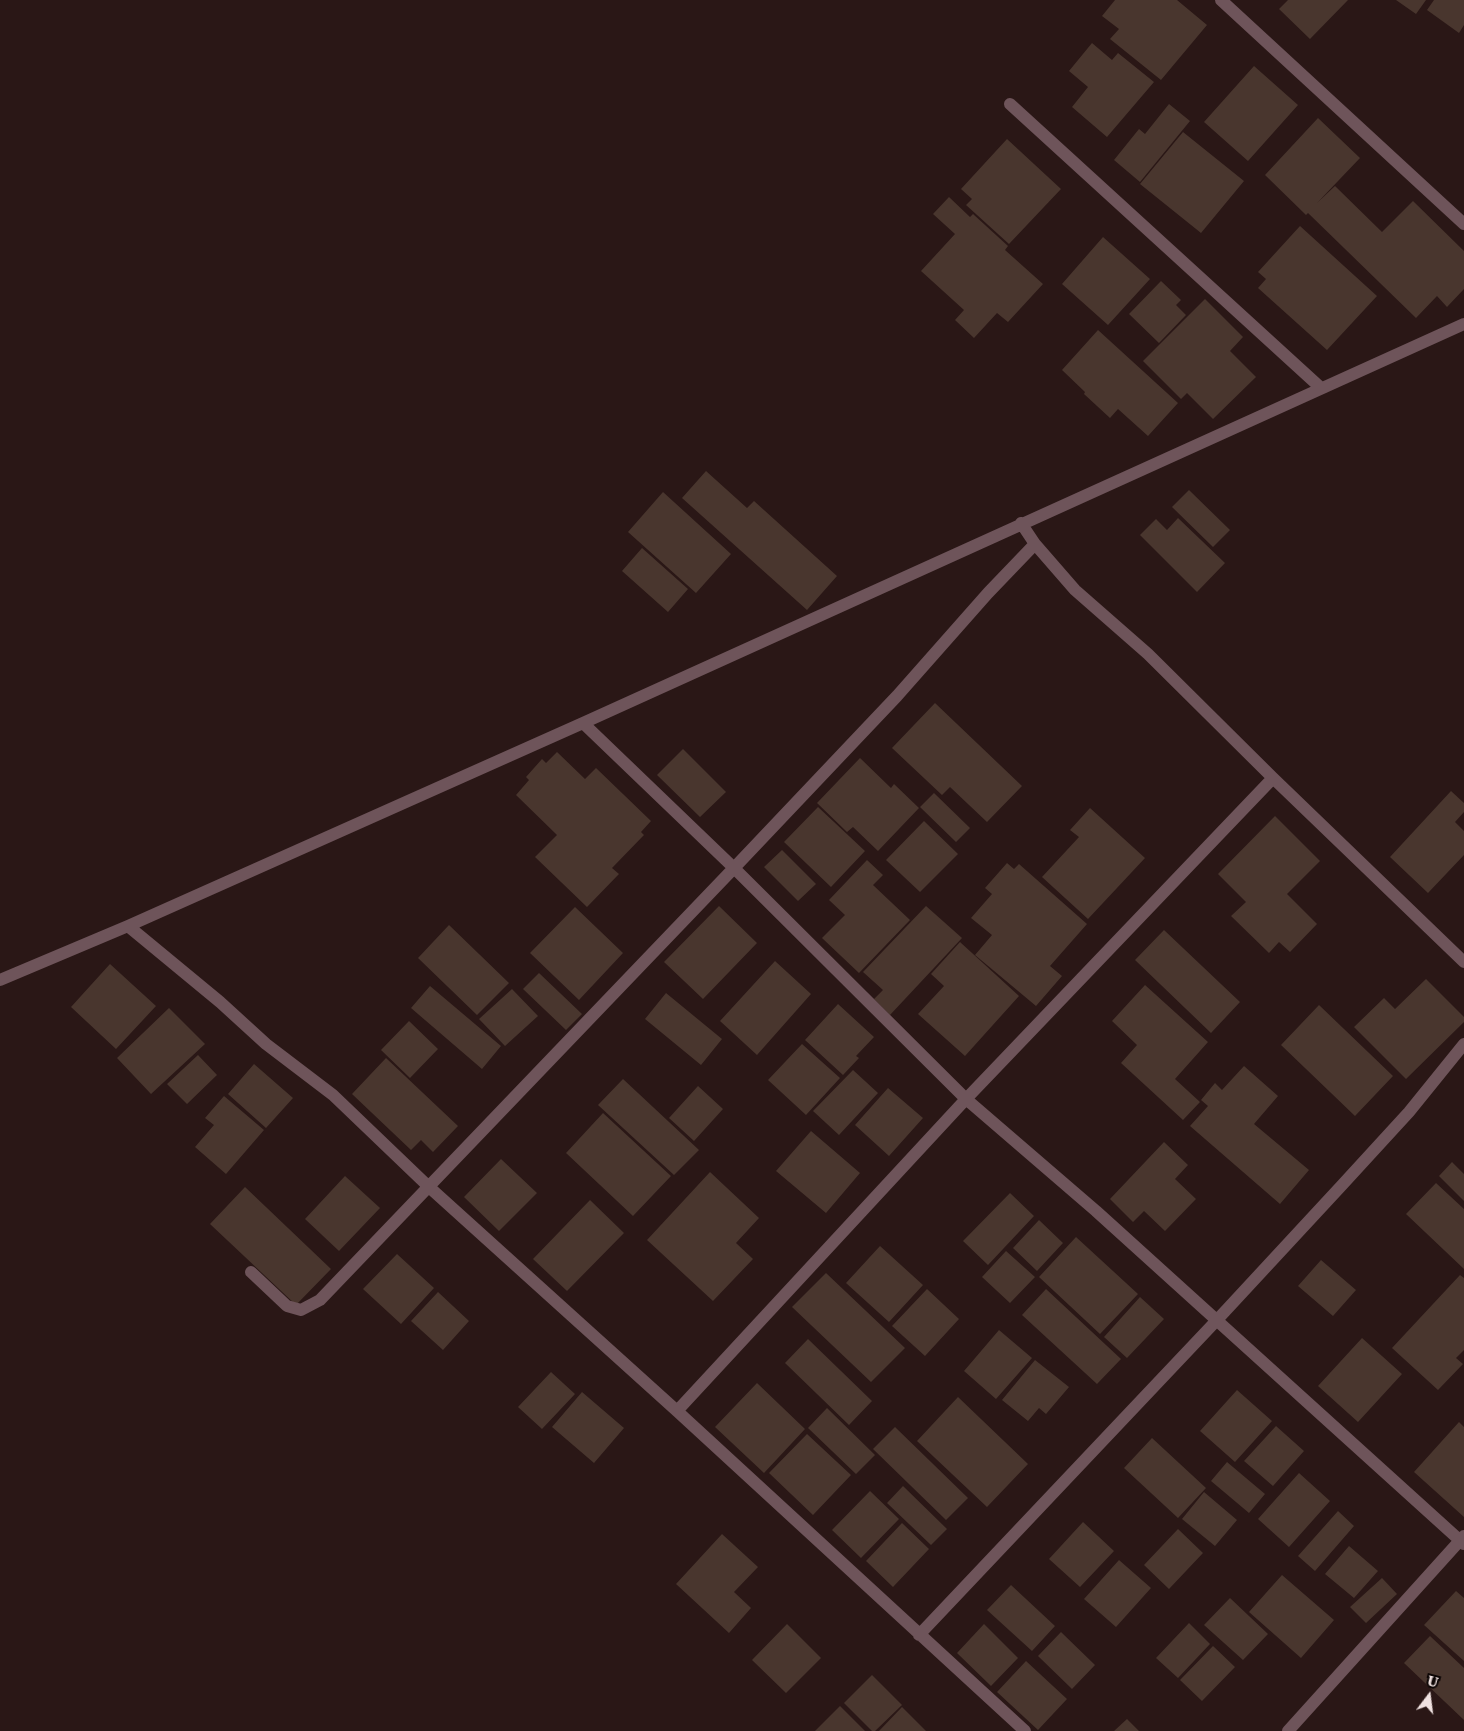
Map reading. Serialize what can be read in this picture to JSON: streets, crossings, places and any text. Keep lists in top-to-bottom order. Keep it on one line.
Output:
{"north":"top"}
